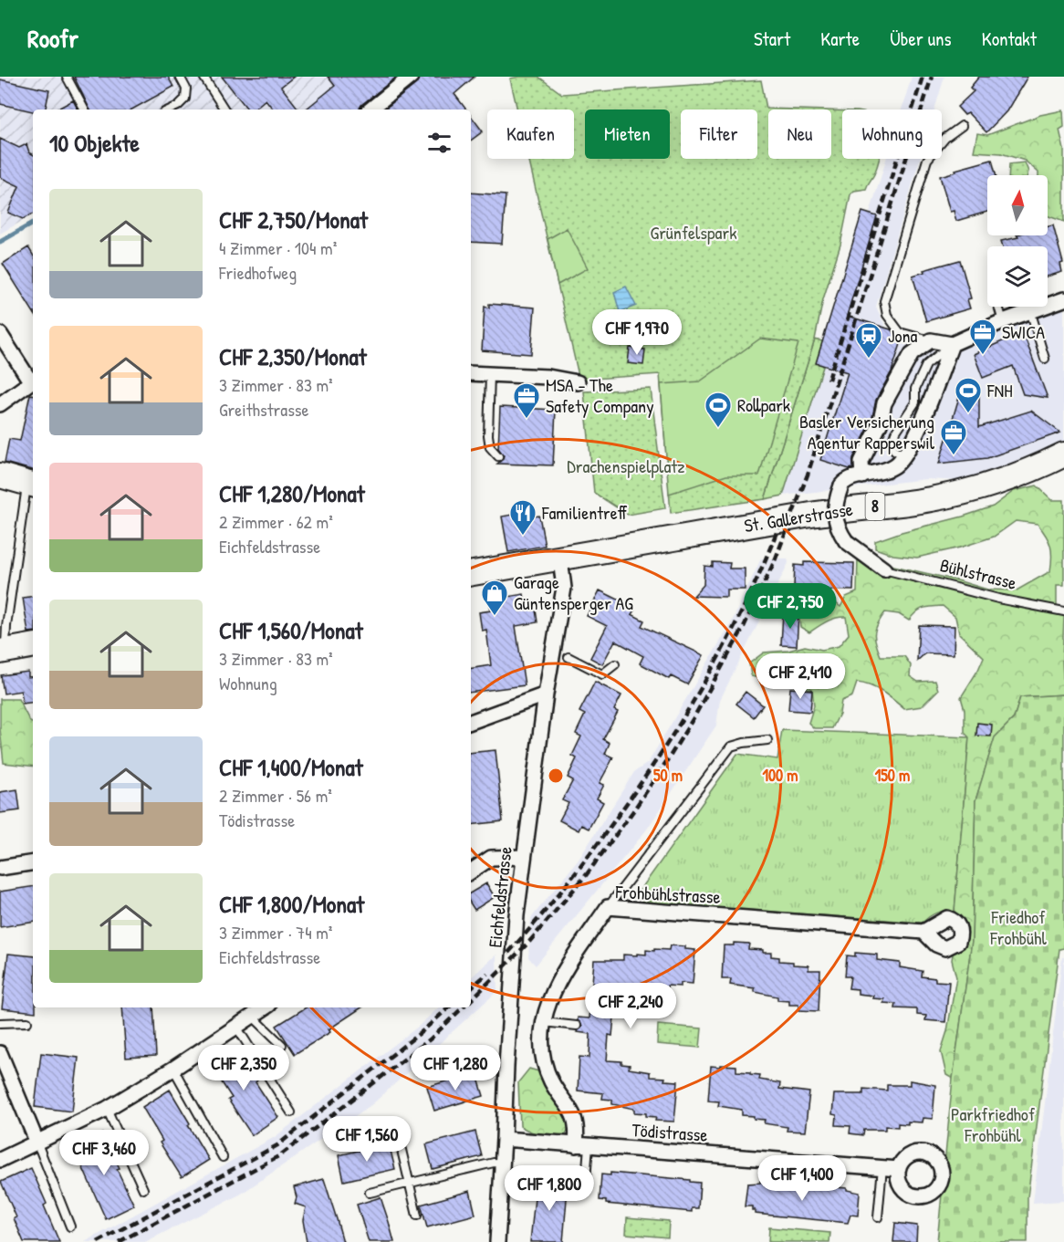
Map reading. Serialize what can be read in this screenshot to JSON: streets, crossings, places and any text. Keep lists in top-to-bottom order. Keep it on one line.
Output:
{"streets":{"main road":["8","St. Gallerstrasse"],"street":["Frohbühlstrasse","Eichfeldstrasse","Tödistrasse"],"lane":["Bühlstrasse"]},"crossings":[["8","St. Gallerstrasse"],["8","Eichfeldstrasse"],["St. Gallerstrasse","Eichfeldstrasse"],["Frohbühlstrasse","Tödistrasse"],["Eichfeldstrasse","Tödistrasse"]],"parks":["Grünfelspark","Drachenspielplatz","Friedhof Frohbühl","Parkfriedhof Frohbühl"],"places":{"office":["SWICA","MSA - The Safety Company","Basler Versicherung Agentur Rapperswil"],"station":["Jona"],"sports":["FNH","Rollpark"],"restaurant":["Familientreff"],"shop":["Garage Güntensperger AG"]},"north":"top","page":{"header":"Roofr","nav":["Start","Karte","Über uns","Kontakt"],"chip":["Kaufen","Mieten","Filter","Neu","Wohnung"],"heading":"10 Objekte","list":[{"name":"CHF 2,750/Monat","note":"4 Zimmer · 104 m² · Friedhofweg"},{"name":"CHF 2,350/Monat","note":"3 Zimmer · 83 m² · Greithstrasse"},{"name":"CHF 1,280/Monat","note":"2 Zimmer · 62 m² · Eichfeldstrasse"},{"name":"CHF 1,560/Monat","note":"3 Zimmer · 83 m² · Wohnung"},{"name":"CHF 1,400/Monat","note":"2 Zimmer · 56 m² · Tödistrasse"},{"name":"CHF 1,800/Monat","note":"3 Zimmer · 74 m² · Eichfeldstrasse"}],"price":["CHF 1,970","CHF 2,750","CHF 2,410","CHF 2,240","CHF 2,350","CHF 1,280","CHF 1,560","CHF 3,460","CHF 1,400","CHF 1,800"]},"rings":["50 m","100 m","150 m"]}
